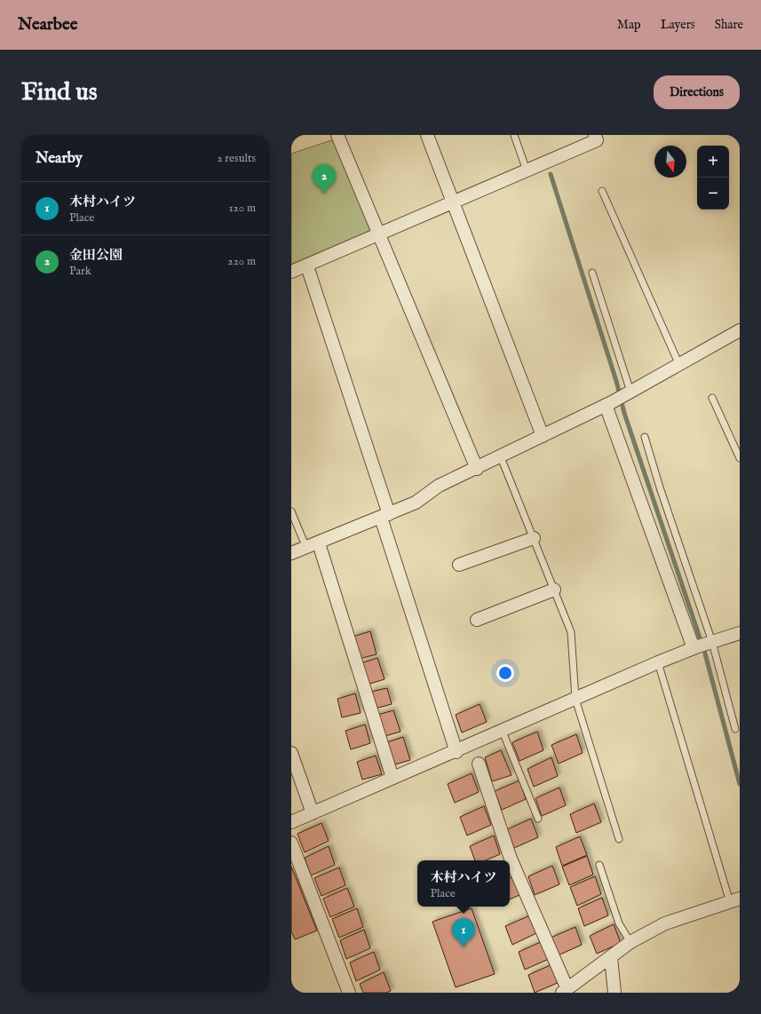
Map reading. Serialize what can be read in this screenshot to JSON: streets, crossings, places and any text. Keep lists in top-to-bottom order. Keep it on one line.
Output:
{"north":"bottom","page":{"header":"Nearbee","nav":["Map","Layers","Share"],"buttons":"Directions","title":"Find us","heading":["Nearby","2 results"],"map_buttons":["+","−"],"pins":["2","1"],"list":[{"mark":"1","name":"木村ハイツ","note":"Place","value":"120 m"},{"mark":"2","name":"金田公園","note":"Park","value":"220 m"}],"popup":["木村ハイツ","Place"]}}
